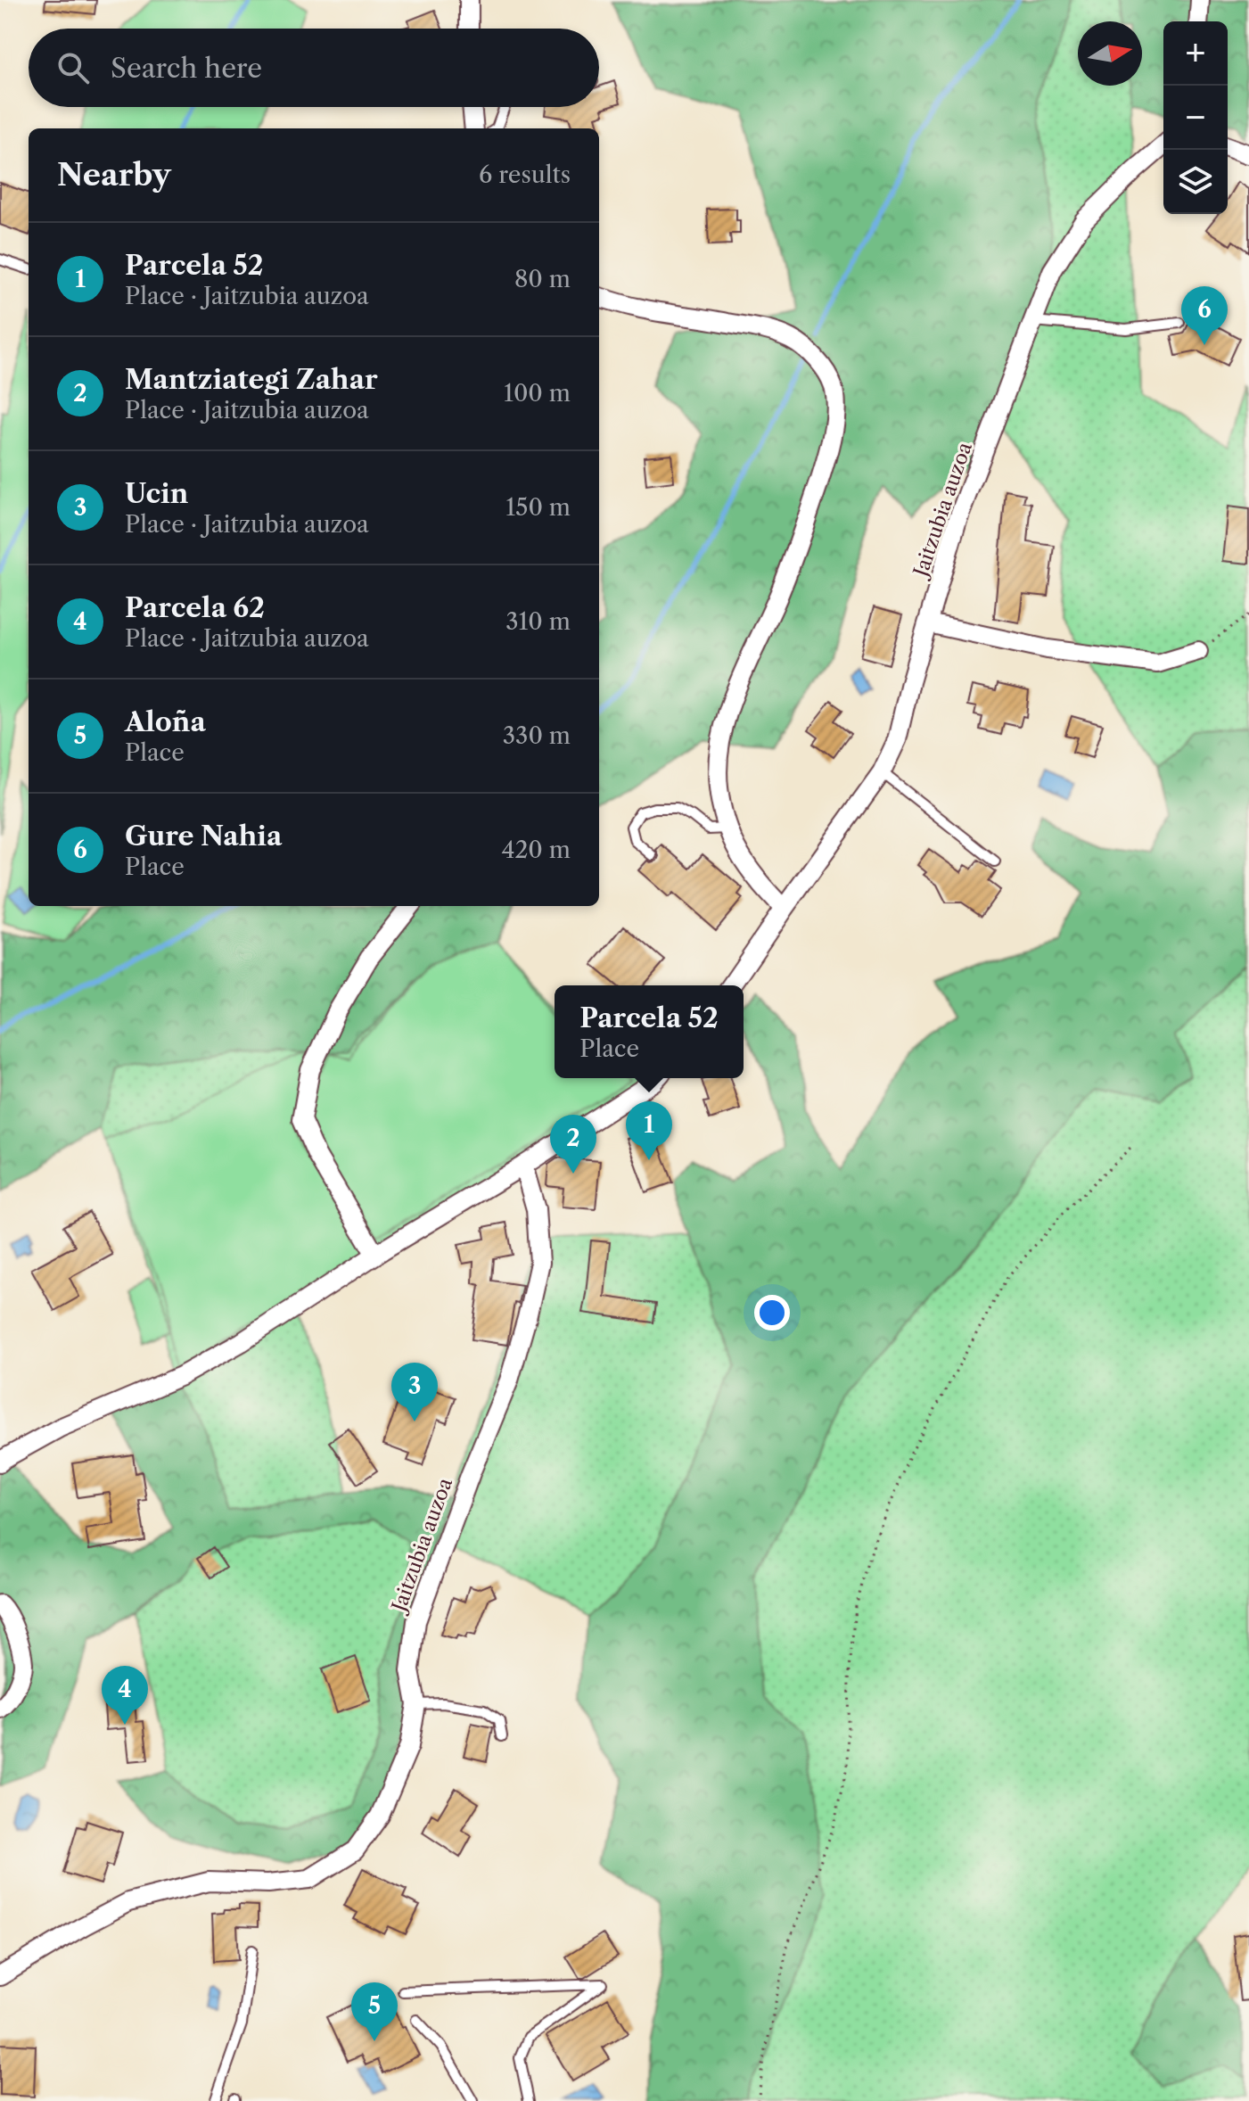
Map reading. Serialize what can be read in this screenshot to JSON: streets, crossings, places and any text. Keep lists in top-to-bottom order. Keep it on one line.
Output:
{"streets":{"street":["Jaitzubia auzoa"]},"north":"right","page":{"map_buttons":["+","−"],"search":"Search here","heading":["Nearby","6 results"],"list":[{"mark":"1","name":"Parcela 52","note":"Place · Jaitzubia auzoa","value":"80 m"},{"mark":"2","name":"Mantziategi Zahar","note":"Place · Jaitzubia auzoa","value":"100 m"},{"mark":"3","name":"Ucin","note":"Place · Jaitzubia auzoa","value":"150 m"},{"mark":"4","name":"Parcela 62","note":"Place · Jaitzubia auzoa","value":"310 m"},{"mark":"5","name":"Aloña","note":"Place","value":"330 m"},{"mark":"6","name":"Gure Nahia","note":"Place","value":"420 m"}],"pins":["6","1","2","3","4","5"],"popup":["Parcela 52","Place"]}}
